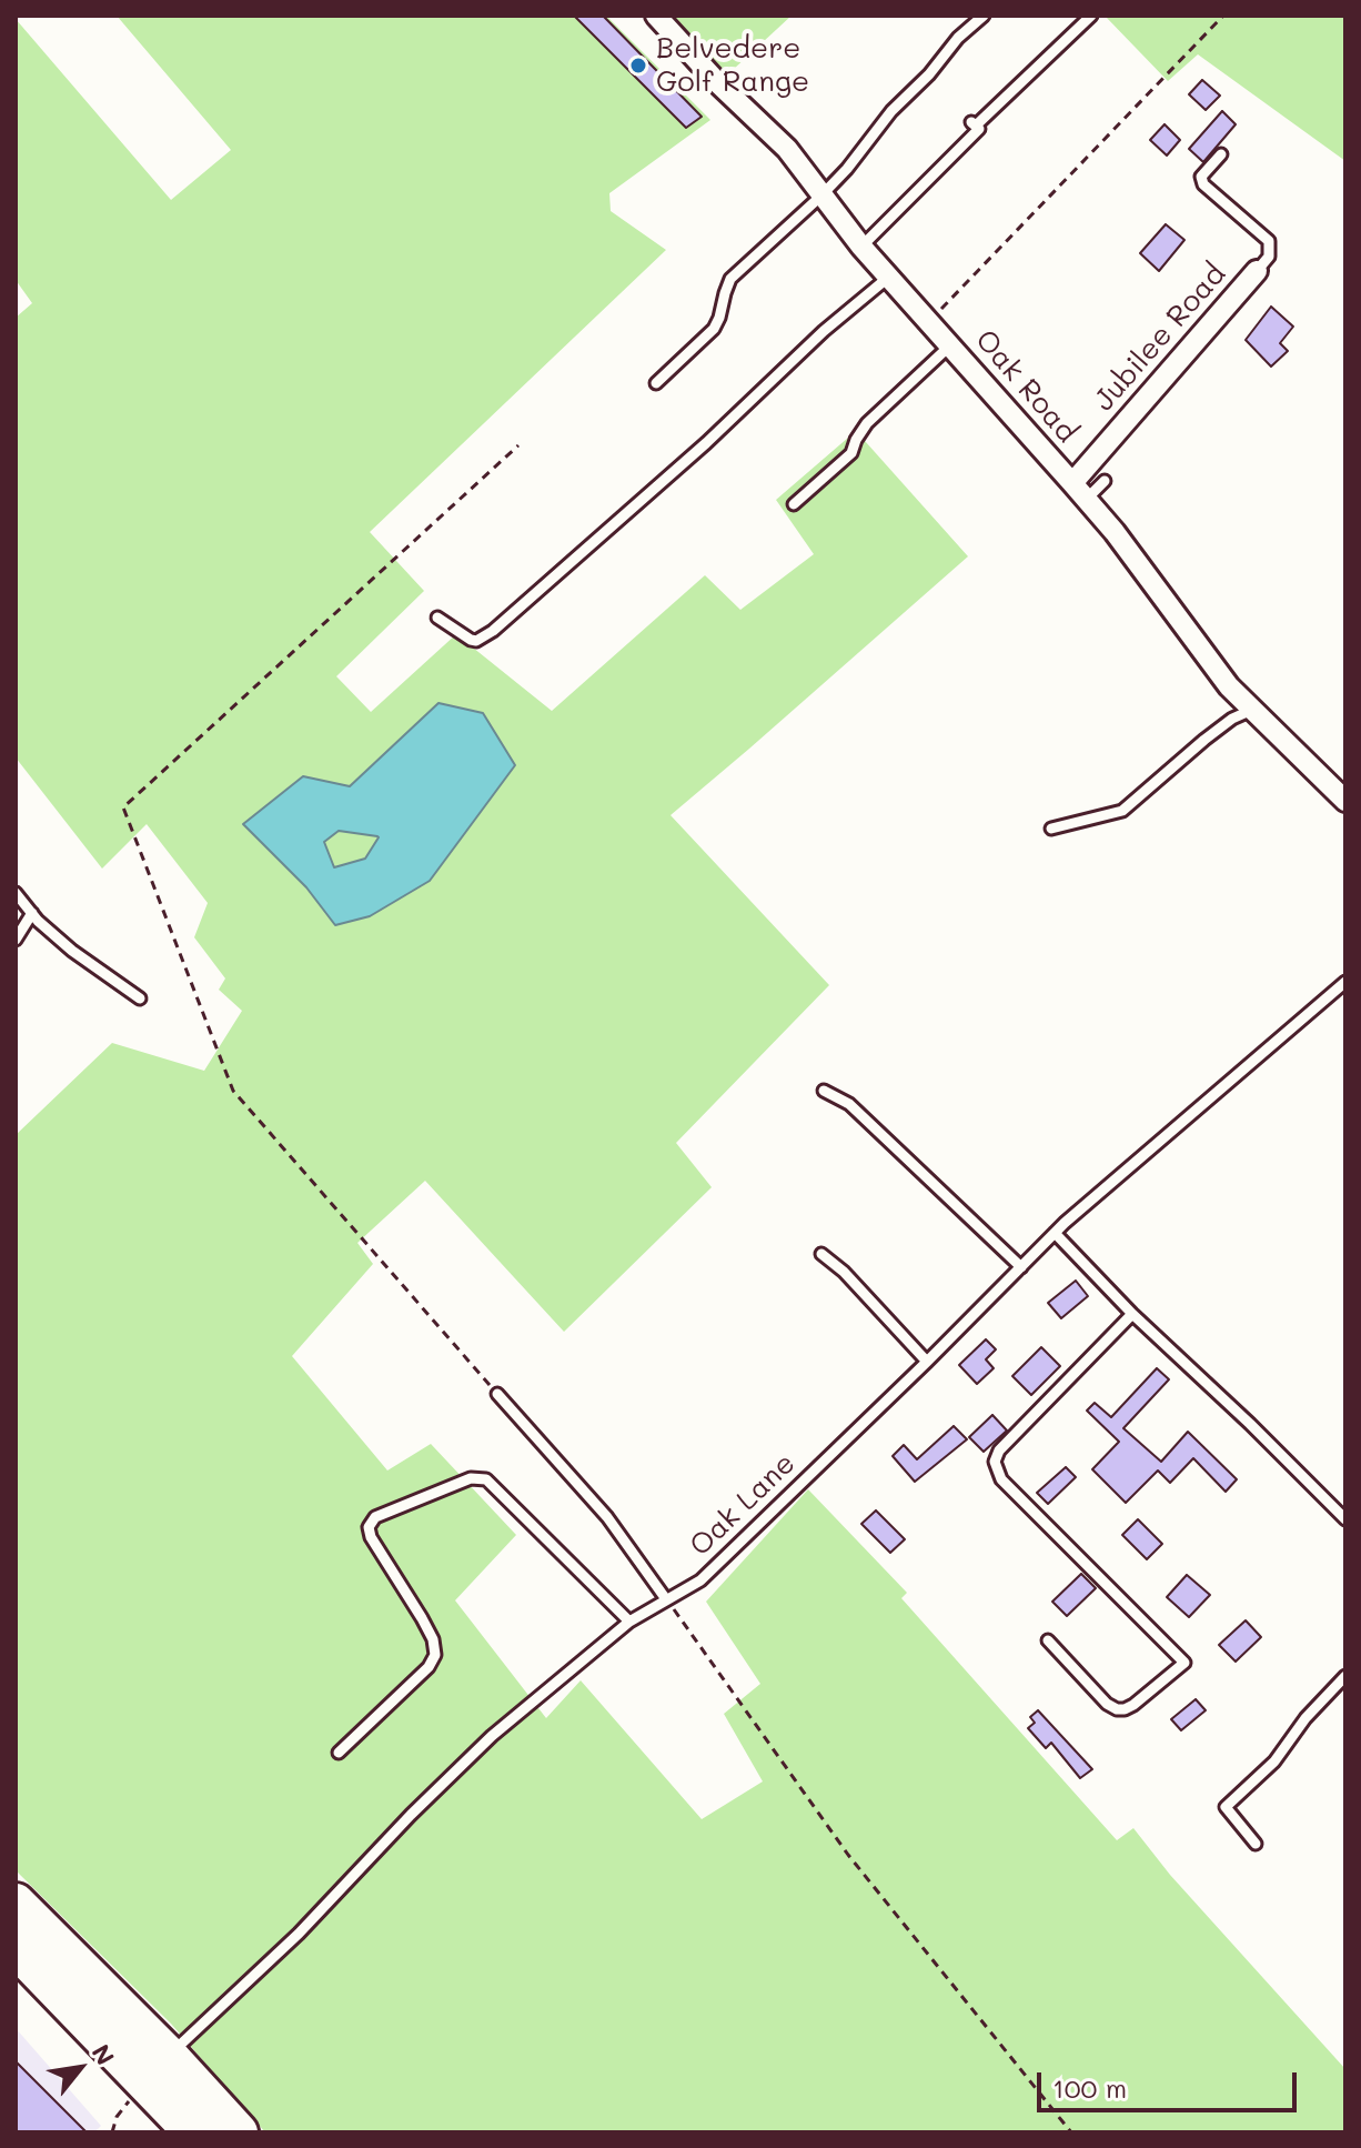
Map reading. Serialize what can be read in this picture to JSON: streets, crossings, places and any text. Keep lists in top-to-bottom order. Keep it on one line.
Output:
{"streets":{"street":["Jubilee Road","Oak Road"],"lane":["Oak Lane"]},"crossings":[["Jubilee Road","Oak Road"]],"places":["Belvedere Golf Range"],"scale_bar":"100 m","north":"top right"}
